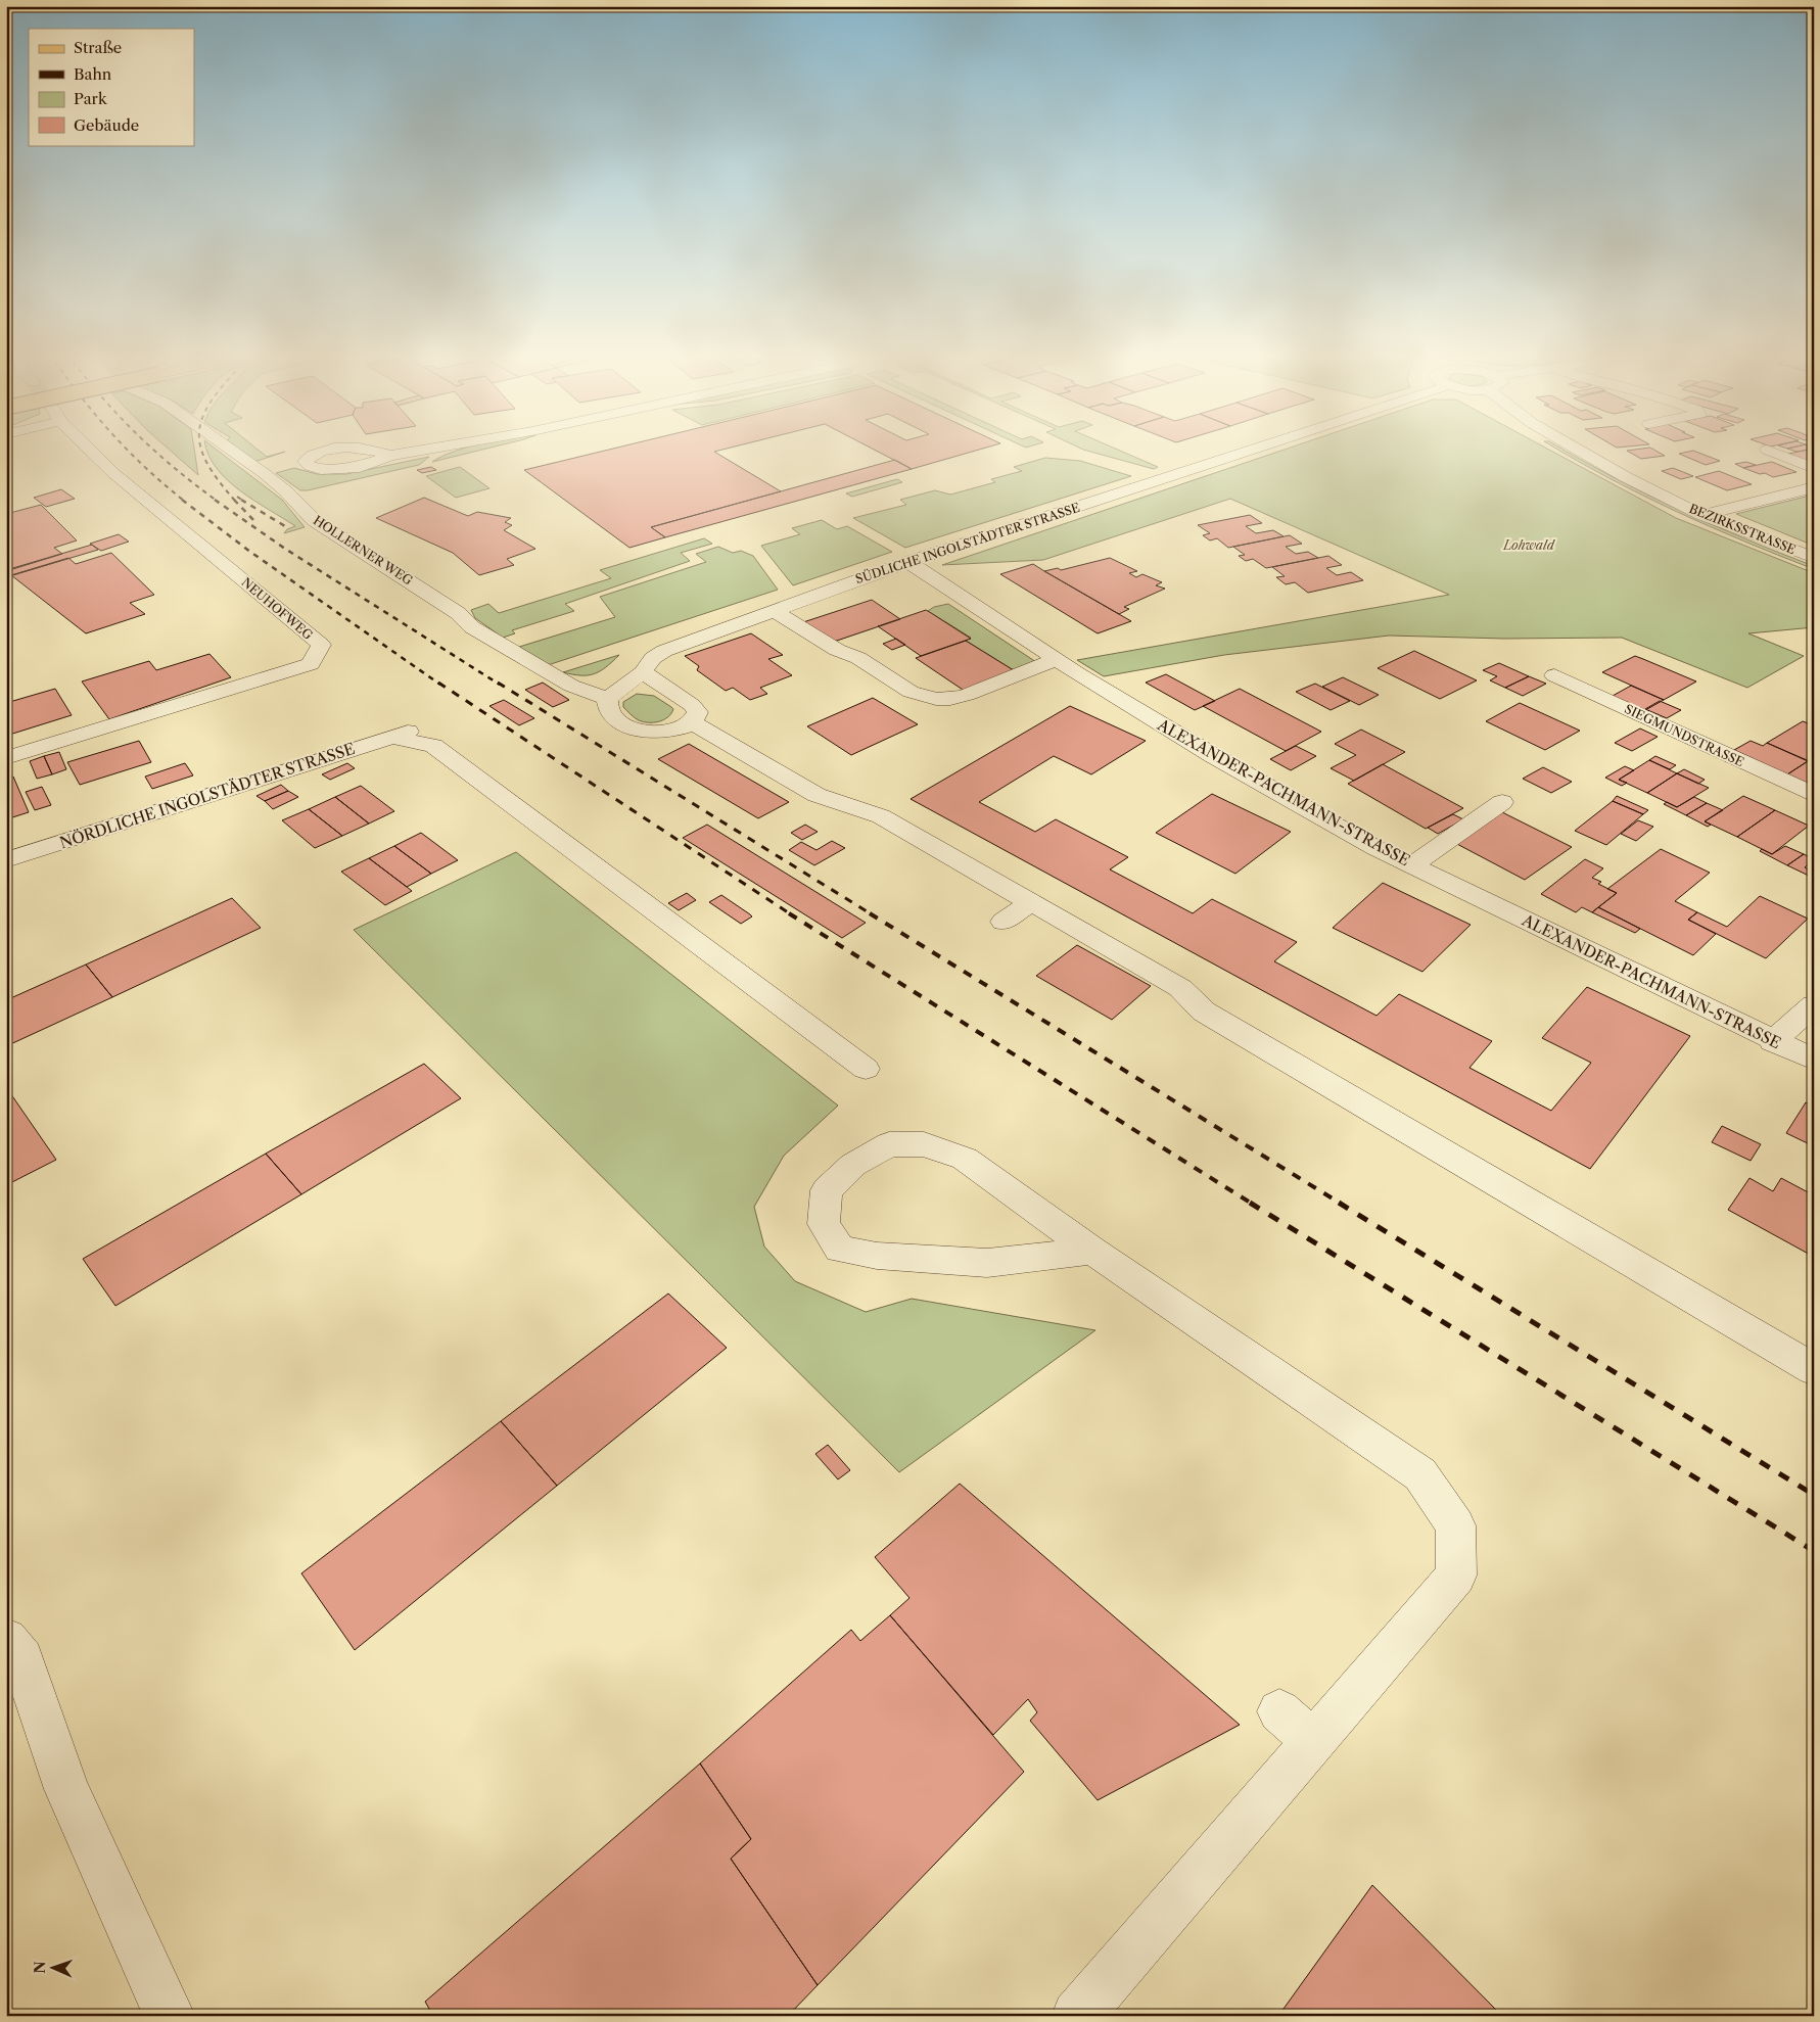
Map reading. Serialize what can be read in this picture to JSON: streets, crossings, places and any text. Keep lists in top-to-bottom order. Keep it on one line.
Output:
{"streets":{"street":["BEZIRKSSTRASSE","SÜDLICHE INGOLSTÄDTER STRASSE","HOLLERNER WEG","NEUHOFWEG","SIEGMUNDSTRASSE","ALEXANDER-PACHMANN-STRASSE","NÖRDLICHE INGOLSTÄDTER STRASSE"]},"crossings":[["SÜDLICHE INGOLSTÄDTER STRASSE","HOLLERNER WEG"],["SÜDLICHE INGOLSTÄDTER STRASSE","ALEXANDER-PACHMANN-STRASSE"]],"parks":["Lohwald"],"legend":["Straße","Bahn","Park","Gebäude"],"north":"left"}
